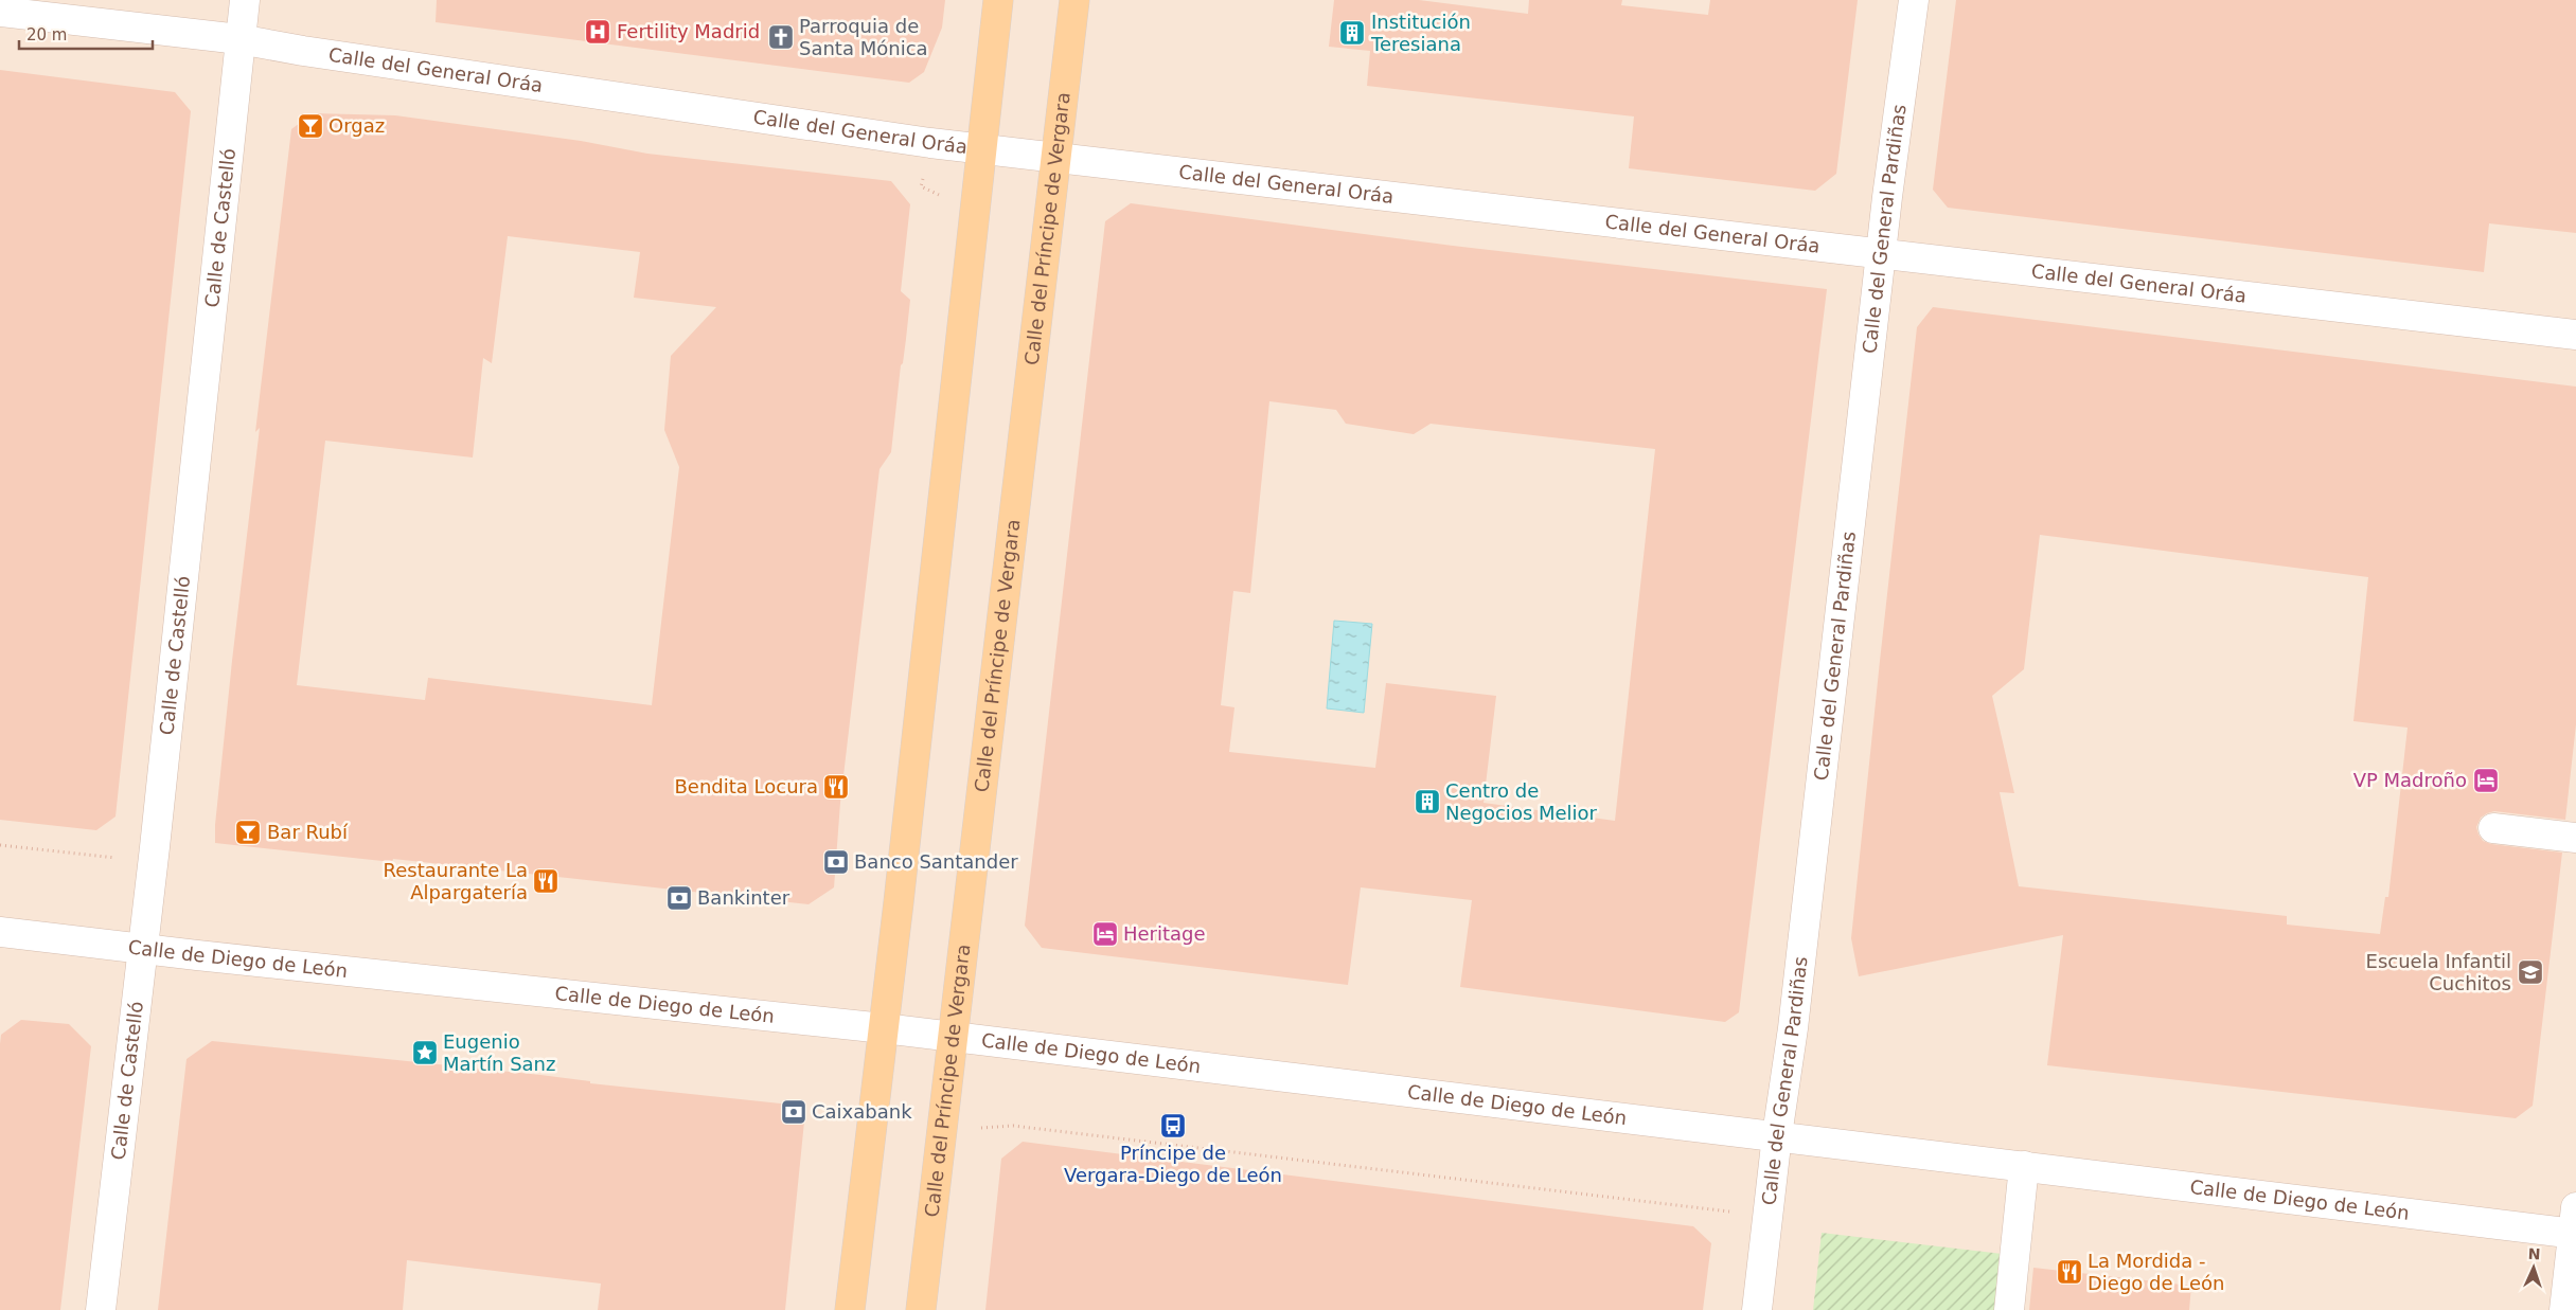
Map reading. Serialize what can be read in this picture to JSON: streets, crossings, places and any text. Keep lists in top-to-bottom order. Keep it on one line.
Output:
{"streets":{"main road":["Calle del Príncipe de Vergara"],"street":["Calle del General Oráa","Calle de Castelló","Calle del General Pardiñas","Calle de Diego de León"]},"crossings":[["Calle del General Oráa","Calle de Castelló"],["Calle del General Oráa","Calle del Príncipe de Vergara"],["Calle del General Oráa","Calle del General Pardiñas"],["Calle de Castelló","Calle de Diego de León"],["Calle del Príncipe de Vergara","Calle de Diego de León"],["Calle del General Pardiñas","Calle de Diego de León"]],"places":{"hospital":["Fertility Madrid"],"building":["Institución Teresiana","Centro de Negocios Melior"],"church":["Parroquia de Santa Mónica"],"bar":["Orgaz","Bar Rubí"],"hotel":["VP Madroño","Heritage"],"restaurant":["Bendita Locura","Restaurante La Alpargatería","La Mordida - Diego de León"],"bank":["Banco Santander","Bankinter","Caixabank"],"school or university":["Escuela Infantil Cuchitos"],"place":["Eugenio Martín Sanz"],"bus stop":["Príncipe de Vergara-Diego de León"]},"scale_bar":"20 m","north":"top"}
